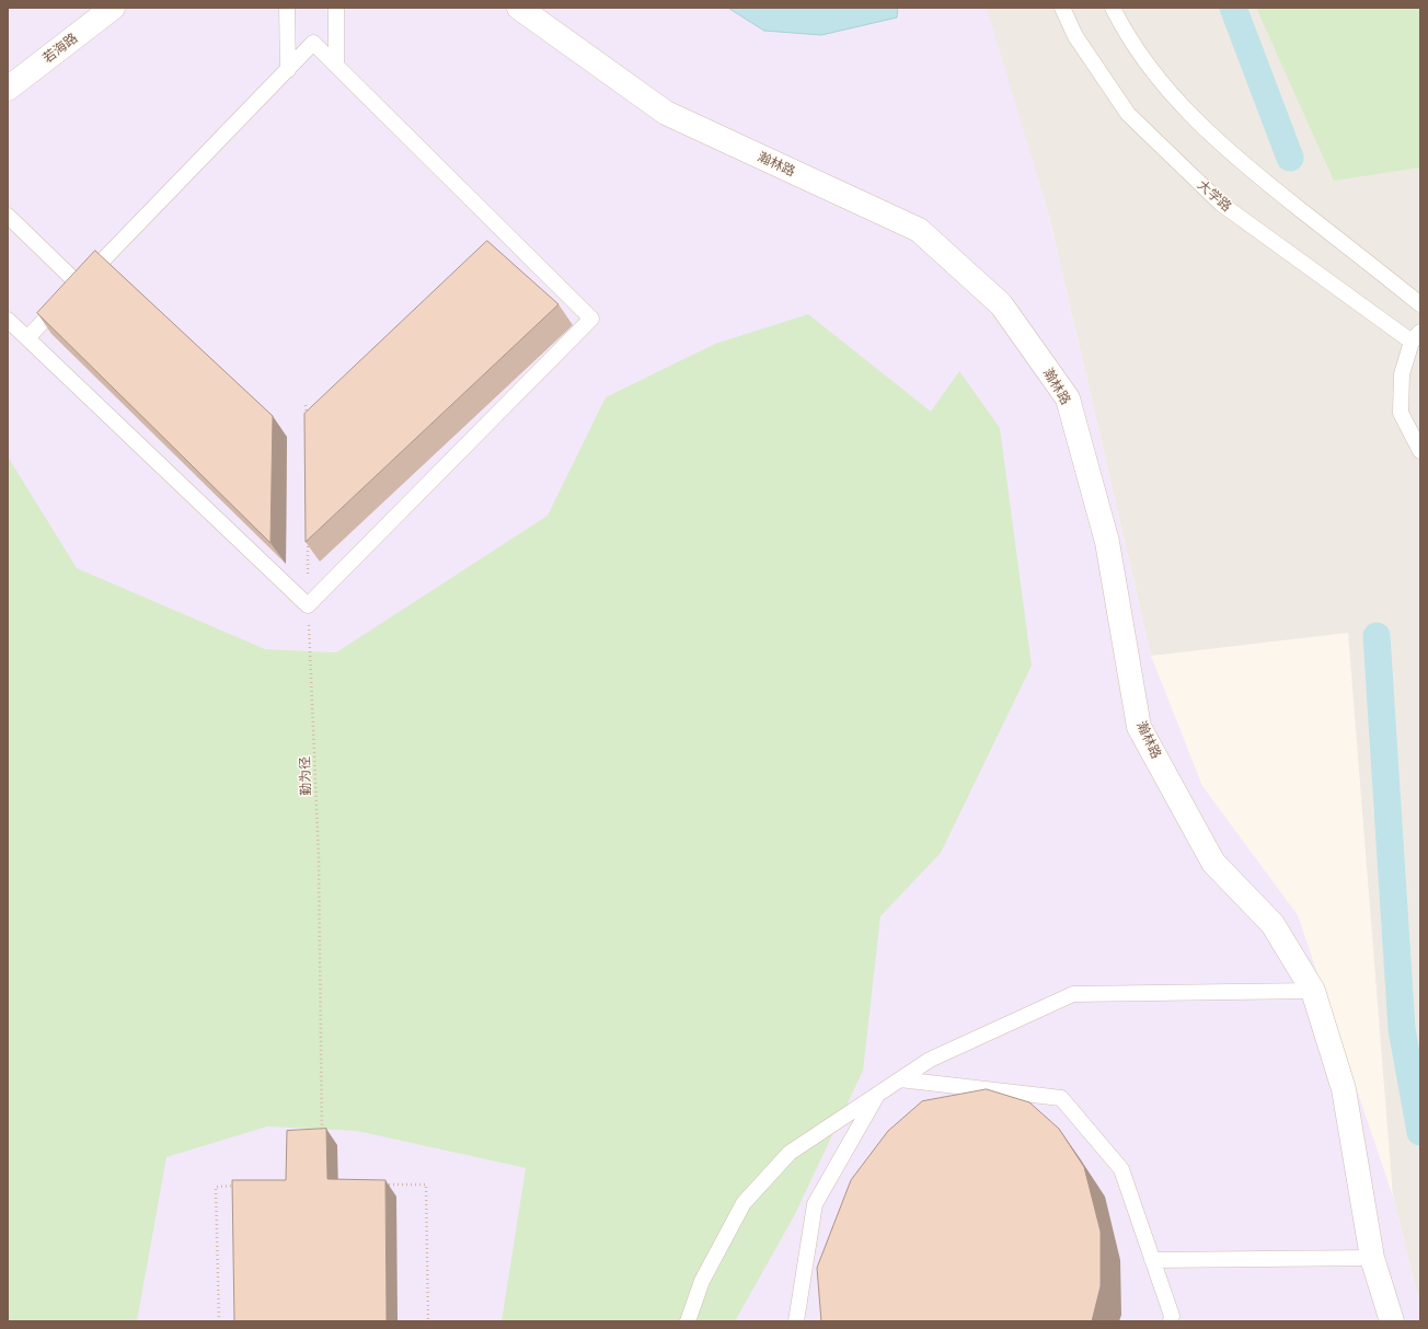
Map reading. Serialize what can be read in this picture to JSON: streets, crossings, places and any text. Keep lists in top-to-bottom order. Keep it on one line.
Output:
{"streets":{"street":["若海路","瀚林路"],"lane":["大学路"],"path":["勤为径"]}}
